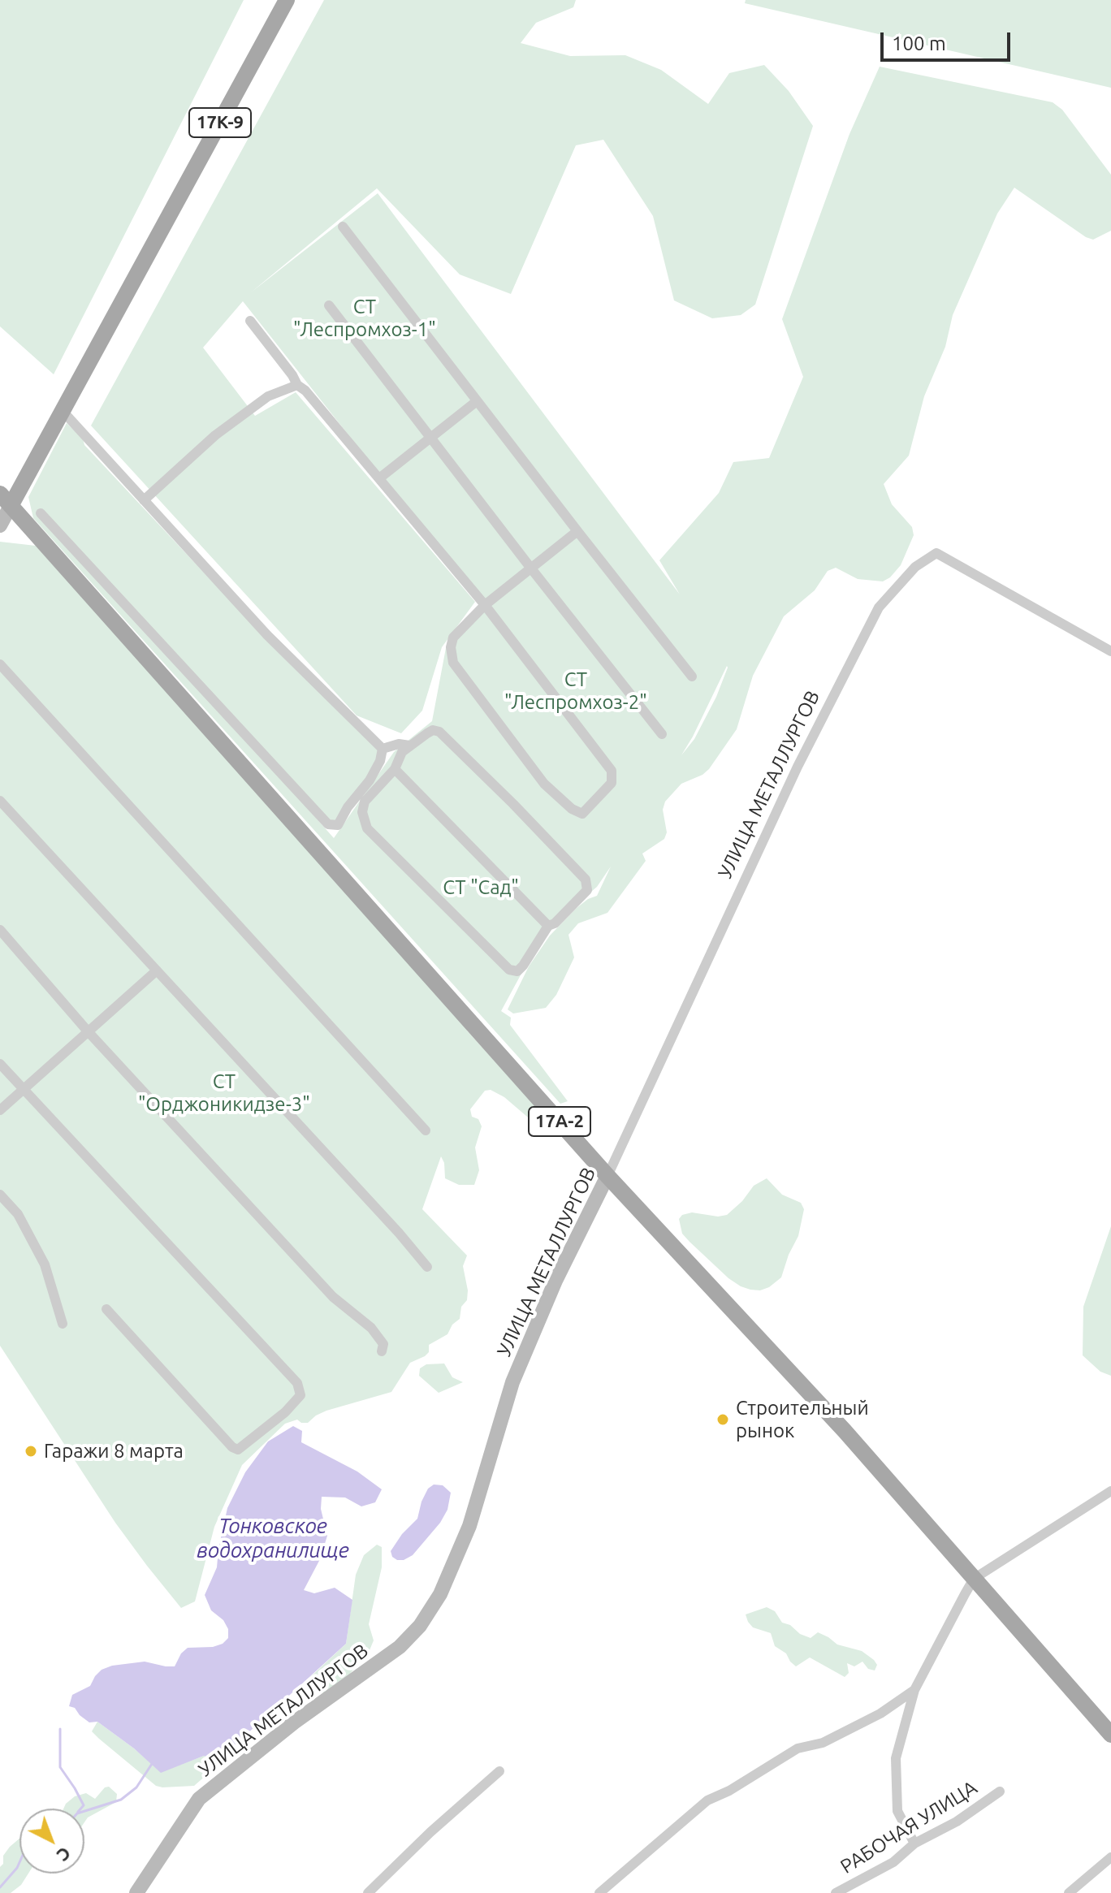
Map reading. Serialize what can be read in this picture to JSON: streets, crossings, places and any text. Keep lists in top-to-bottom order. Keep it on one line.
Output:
{"streets":{"main road":["17К-9","17А-2"],"street":["УЛИЦА МЕТАЛЛУРГОВ","РАБОЧАЯ УЛИЦА"]},"crossings":[["17К-9","17А-2"],["УЛИЦА МЕТАЛЛУРГОВ","17А-2"]],"water":["Тонковское водохранилище"],"parks":["СТ \"Леспромхоз-1\"","СТ \"Леспромхоз-2\"","СТ \"Сад\"","СТ \"Орджоникидзе-3\""],"places":["Строительный рынок","Гаражи 8 марта"],"scale_bar":"100 m","north":"bottom right"}
